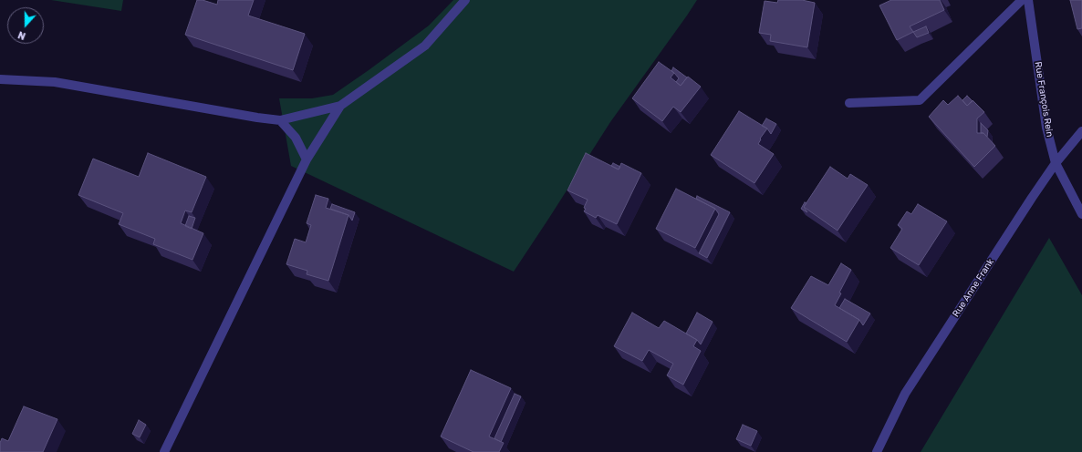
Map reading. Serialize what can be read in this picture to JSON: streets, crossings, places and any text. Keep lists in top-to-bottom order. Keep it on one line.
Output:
{"streets":{"street":["Rue François Rein","Rue Anne Frank"]},"crossings":[["Rue François Rein","Rue Anne Frank"]],"north":"bottom"}
